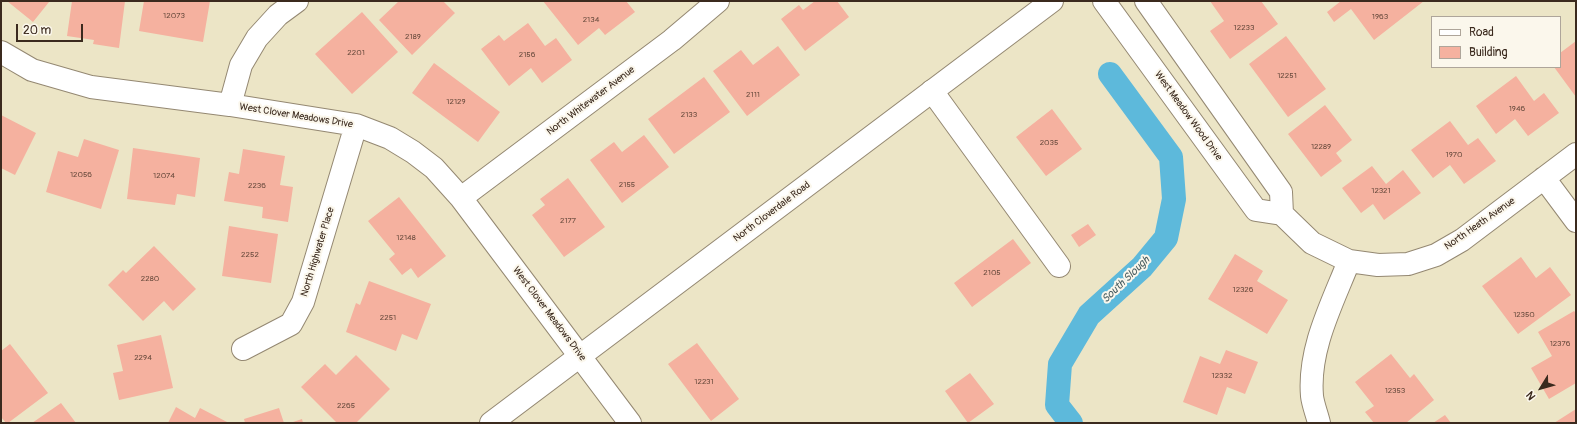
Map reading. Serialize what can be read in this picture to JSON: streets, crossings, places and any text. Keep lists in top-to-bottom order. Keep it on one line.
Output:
{"streets":{"street":["North Whitewater Avenue","West Clover Meadows Drive","West Meadow Wood Drive","North Cloverdale Road","North Heath Avenue","North Highwater Place"]},"crossings":[["North Whitewater Avenue","West Clover Meadows Drive"],["West Clover Meadows Drive","North Cloverdale Road"],["West Clover Meadows Drive","North Highwater Place"]],"water":["South Slough"],"house_numbers":["12073","1963","2134","12233","2189","2201","2156","12251","2111","12129","1946","2133","2035","12289","1970","12056","12074","2155","2236","12321","2177","12148","2252","2105","2280","12326","12350","2251","12376","2294","12332","12231","12353","2265"],"legend":["Road","Building"],"scale_bar":"20 m","north":"bottom left"}
